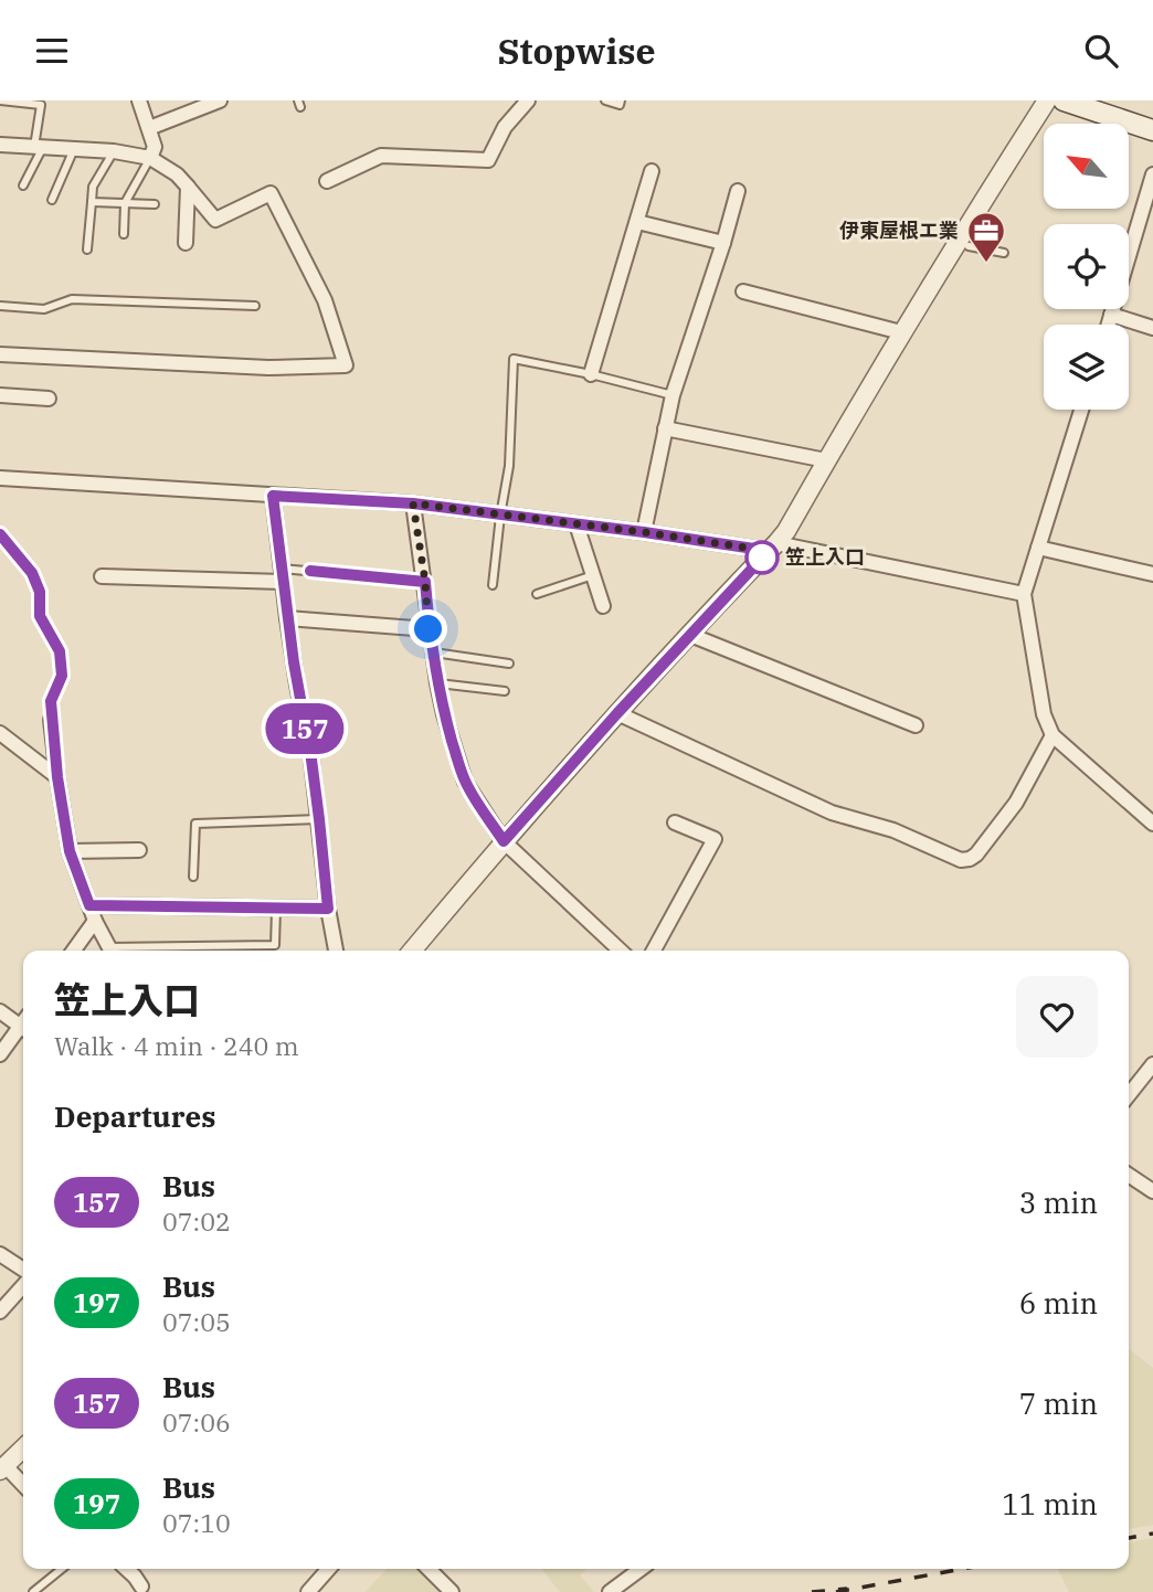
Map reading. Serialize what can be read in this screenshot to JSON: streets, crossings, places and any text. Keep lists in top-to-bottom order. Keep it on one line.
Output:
{"places":{"office":["伊東屋根エ業"],"other":["笠上入口"]},"lines":["bus line 157"],"north":"top left","page":{"header":"Stopwise","on_map":"157","heading":[["笠上入口","Walk · 4 min · 240 m"],"Departures"],"list":[{"mark":"157","name":"Bus","note":"07:02","value":"3 min"},{"mark":"197","name":"Bus","note":"07:05","value":"6 min"},{"mark":"157","name":"Bus","note":"07:06","value":"7 min"},{"mark":"197","name":"Bus","note":"07:10","value":"11 min"}]}}
